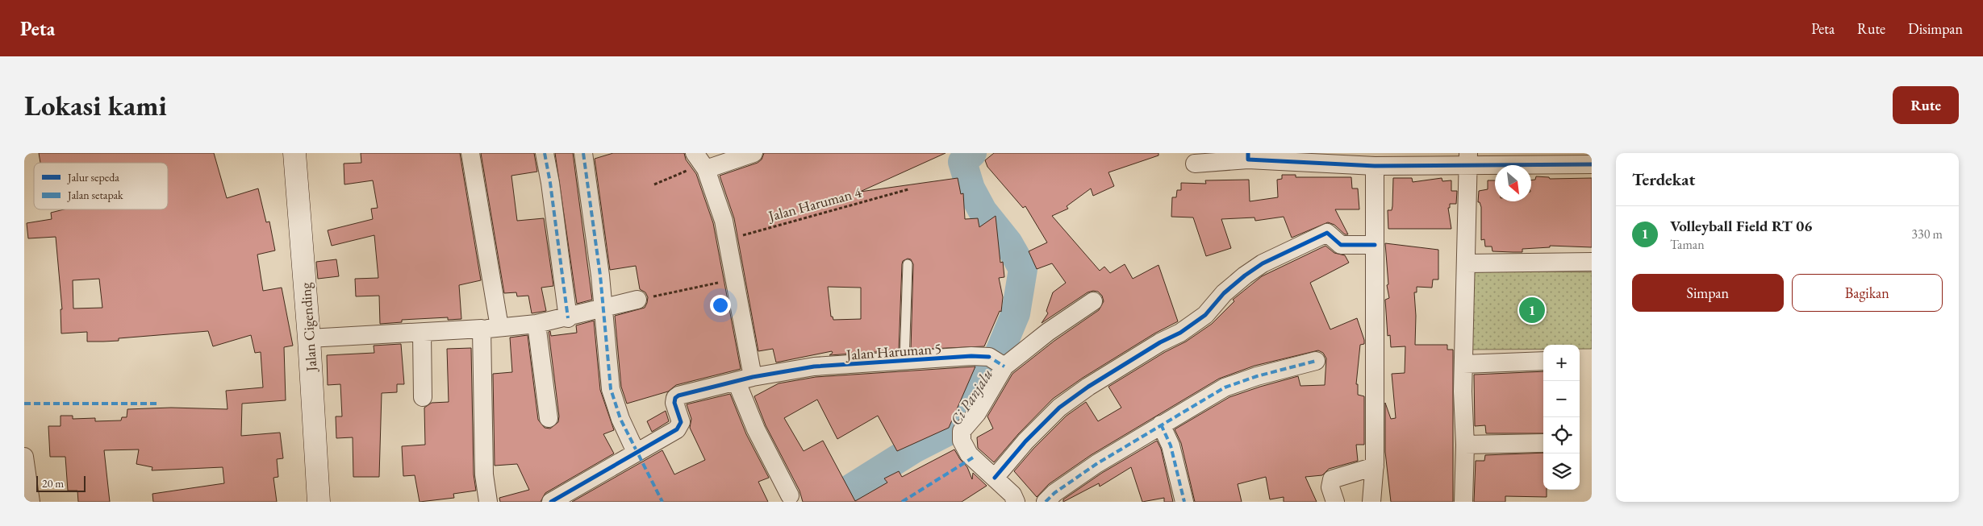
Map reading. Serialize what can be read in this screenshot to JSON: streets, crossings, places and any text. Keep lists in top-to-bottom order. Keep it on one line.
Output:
{"streets":{"street":["Jalan Cigending","Jalan Haruman 5"],"path":["Jalan Haruman 4"]},"water":["Ci Panjalu"],"legend":["Jalur sepeda","Jalan setapak"],"scale_bar":"20 m","north":"bottom right","page":{"header":"Peta","nav":["Peta","Rute","Disimpan"],"buttons":["Rute",["Simpan","Bagikan"]],"title":"Lokasi kami","heading":"Terdekat","list":[{"mark":"1","name":"Volleyball Field RT 06","note":"Taman","value":"330 m"}],"pins":"1","map_buttons":["+","−"],"scale":"20 m"}}
